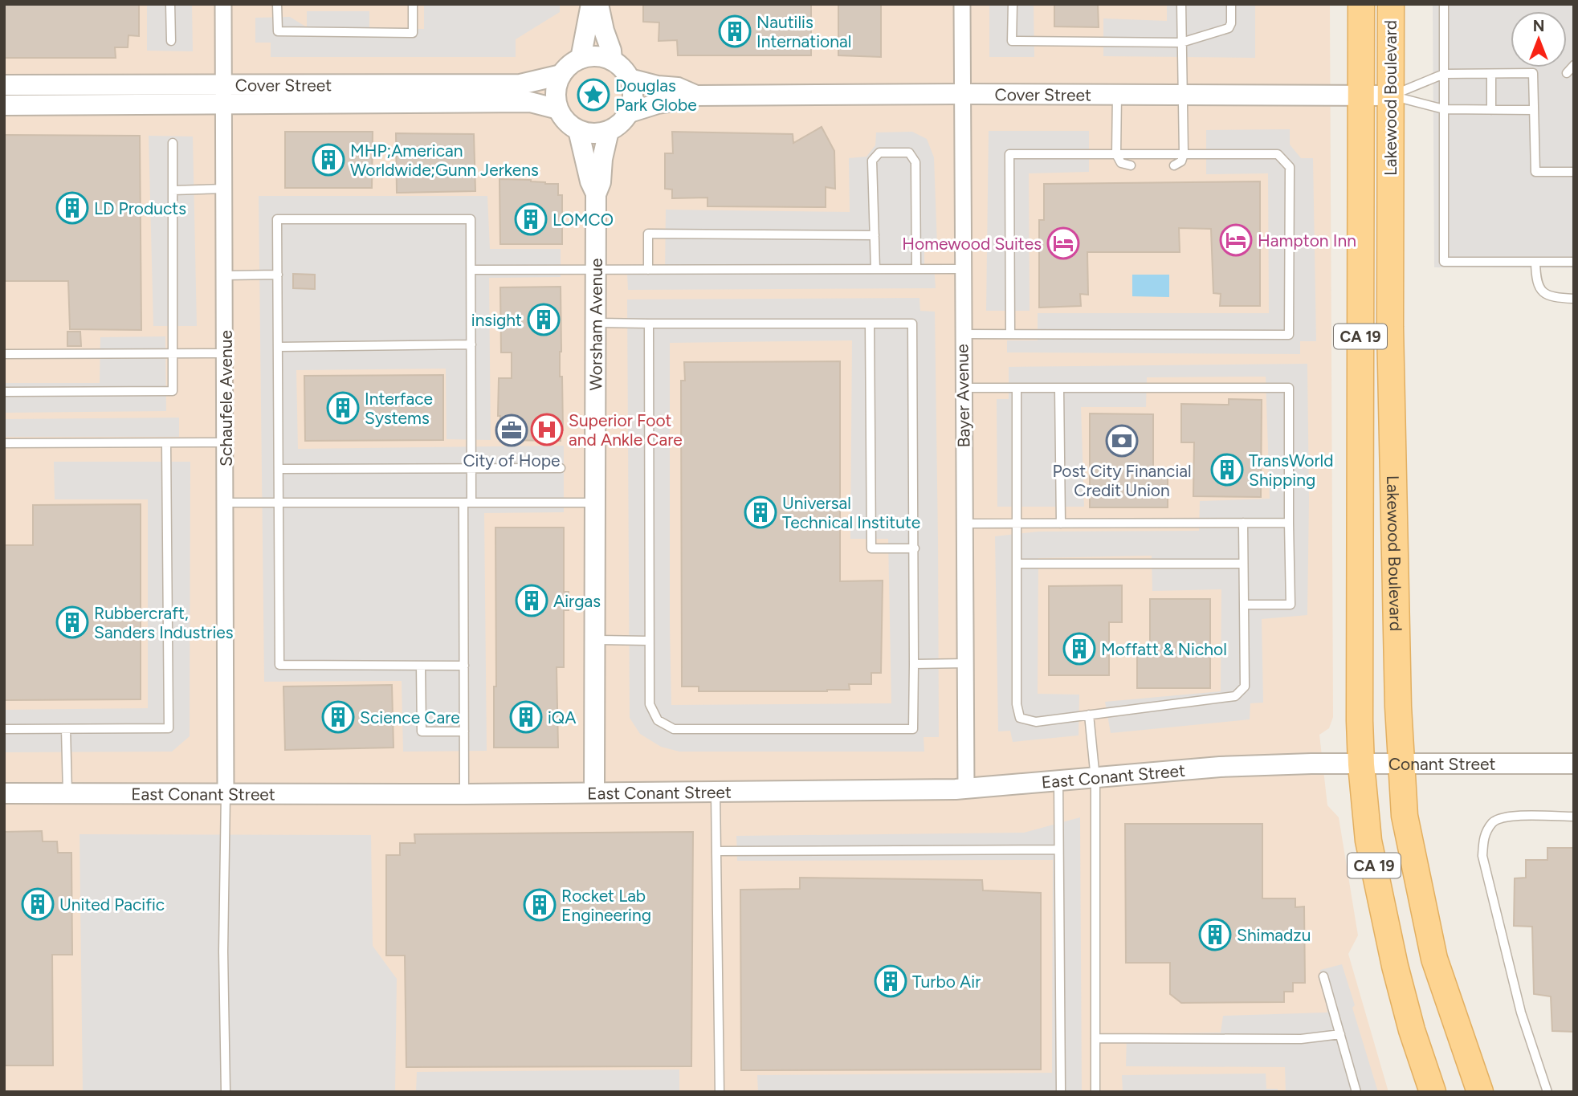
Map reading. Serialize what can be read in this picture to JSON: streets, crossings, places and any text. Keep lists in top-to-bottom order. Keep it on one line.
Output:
{"streets":{"main road":["Lakewood Boulevard","CA 19"],"street":["Cover Street","Worsham Avenue","Bayer Avenue","Schaufele Avenue","Conant Street","East Conant Street"]},"crossings":[["Cover Street","Lakewood Boulevard"],["Cover Street","Worsham Avenue"],["Cover Street","Bayer Avenue"],["Cover Street","Schaufele Avenue"],["Lakewood Boulevard","Conant Street"],["Worsham Avenue","East Conant Street"],["Bayer Avenue","East Conant Street"],["Schaufele Avenue","East Conant Street"],["Conant Street","East Conant Street"]],"places":{"building":["Nautilis International","MHP;American Worldwide;Gunn Jerkens","LD Products","LOMCO","insight","Interface Systems","TransWorld Shipping","Universal Technical Institute","Airgas","Rubbercraft, Sanders Industries","Moffatt & Nichol","Science Care","iQA","United Pacific","Rocket Lab Engineering","Shimadzu","Turbo Air"],"place":["Douglas Park Globe"],"hotel":["Hampton Inn","Homewood Suites"],"hospital":["Superior Foot and Ankle Care"],"office":["City of Hope"],"bank":["Post City Financial Credit Union"]},"north":"top"}
